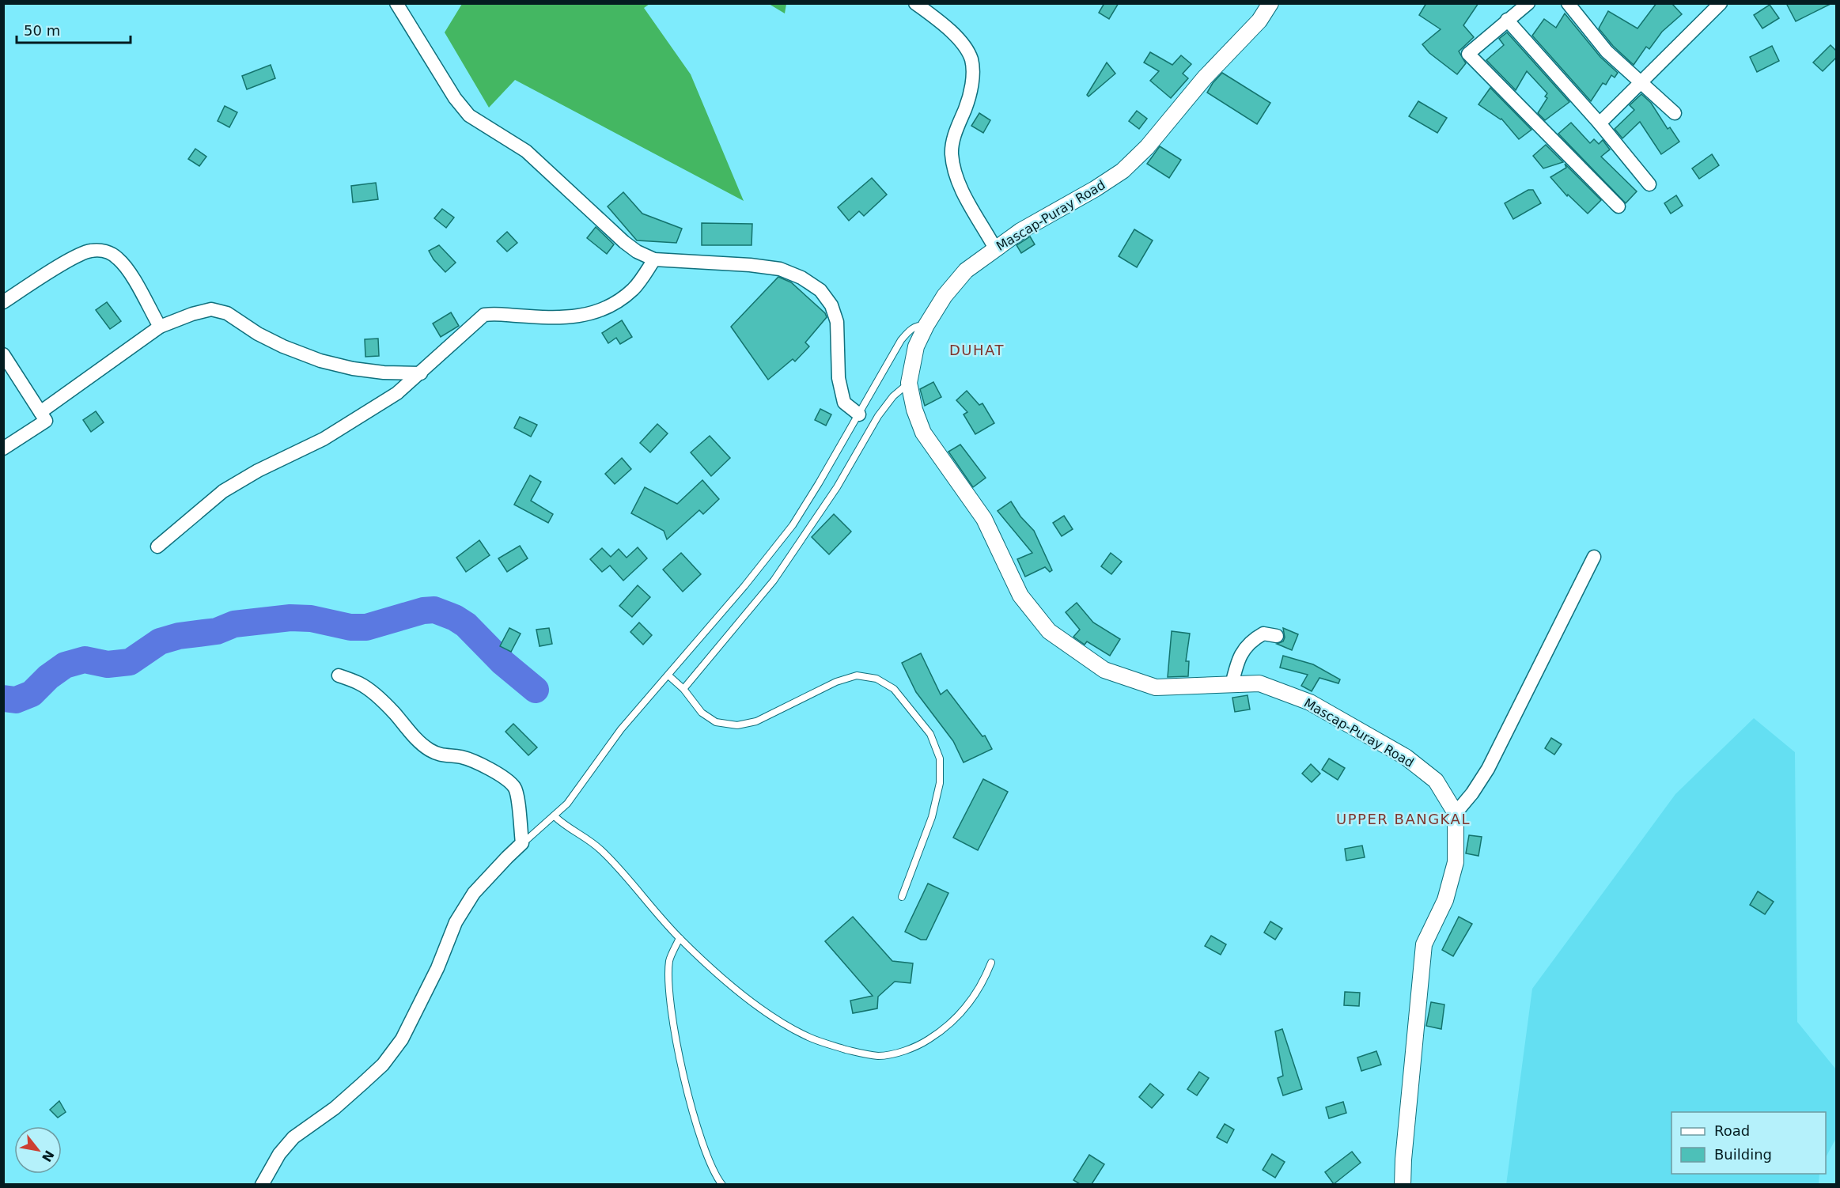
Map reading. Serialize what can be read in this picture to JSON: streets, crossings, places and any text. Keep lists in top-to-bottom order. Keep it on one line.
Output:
{"streets":{"street":["Mascap-Puray Road"]},"districts":["DUHAT","UPPER BANGKAL"],"legend":["Road","Building"],"scale_bar":"50 m","north":"bottom right"}
